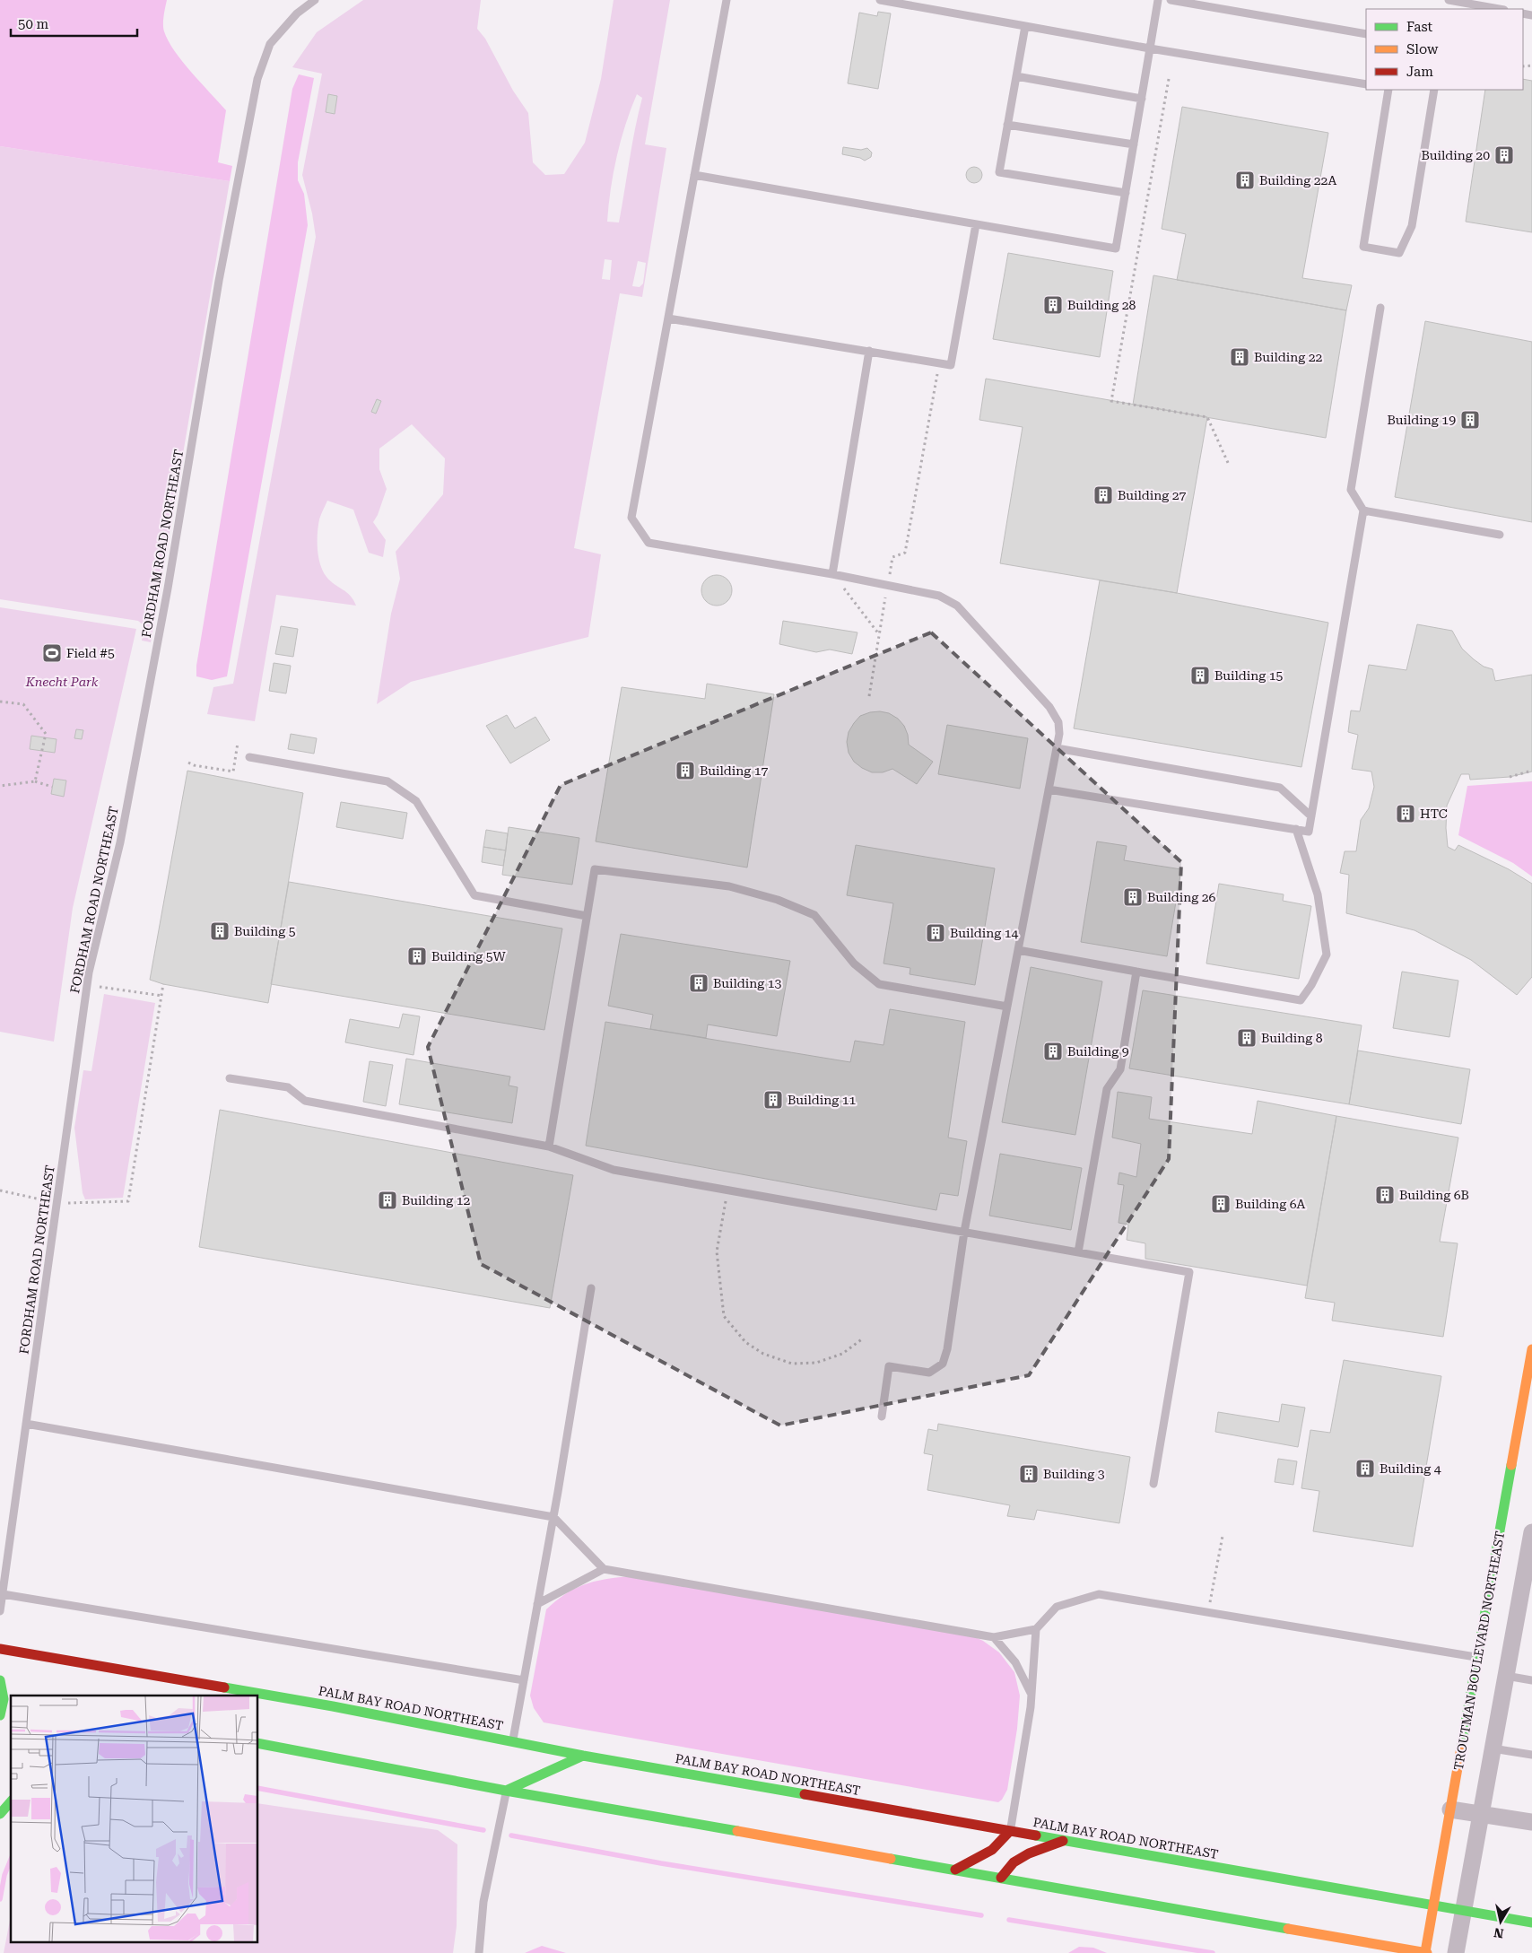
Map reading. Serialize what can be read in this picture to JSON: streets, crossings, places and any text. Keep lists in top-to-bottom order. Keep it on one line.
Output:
{"streets":{"main road":["TROUTMAN BOULEVARD NORTHEAST","PALM BAY ROAD NORTHEAST"],"lane":["FORDHAM ROAD NORTHEAST"]},"crossings":[["TROUTMAN BOULEVARD NORTHEAST","PALM BAY ROAD NORTHEAST"]],"parks":["Knecht Park"],"places":{"building":["Building 20","Building 22A","Building 28","Building 22","Building 19","Building 27","Building 15","Building 17","HTC","Building 26","Building 5","Building 14","Building 5W","Building 13","Building 8","Building 9","Building 11","Building 6B","Building 12","Building 6A","Building 4","Building 3"],"sports":["Field #5"]},"legend":["Fast","Slow","Jam"],"scale_bar":"50 m","north":"bottom"}
